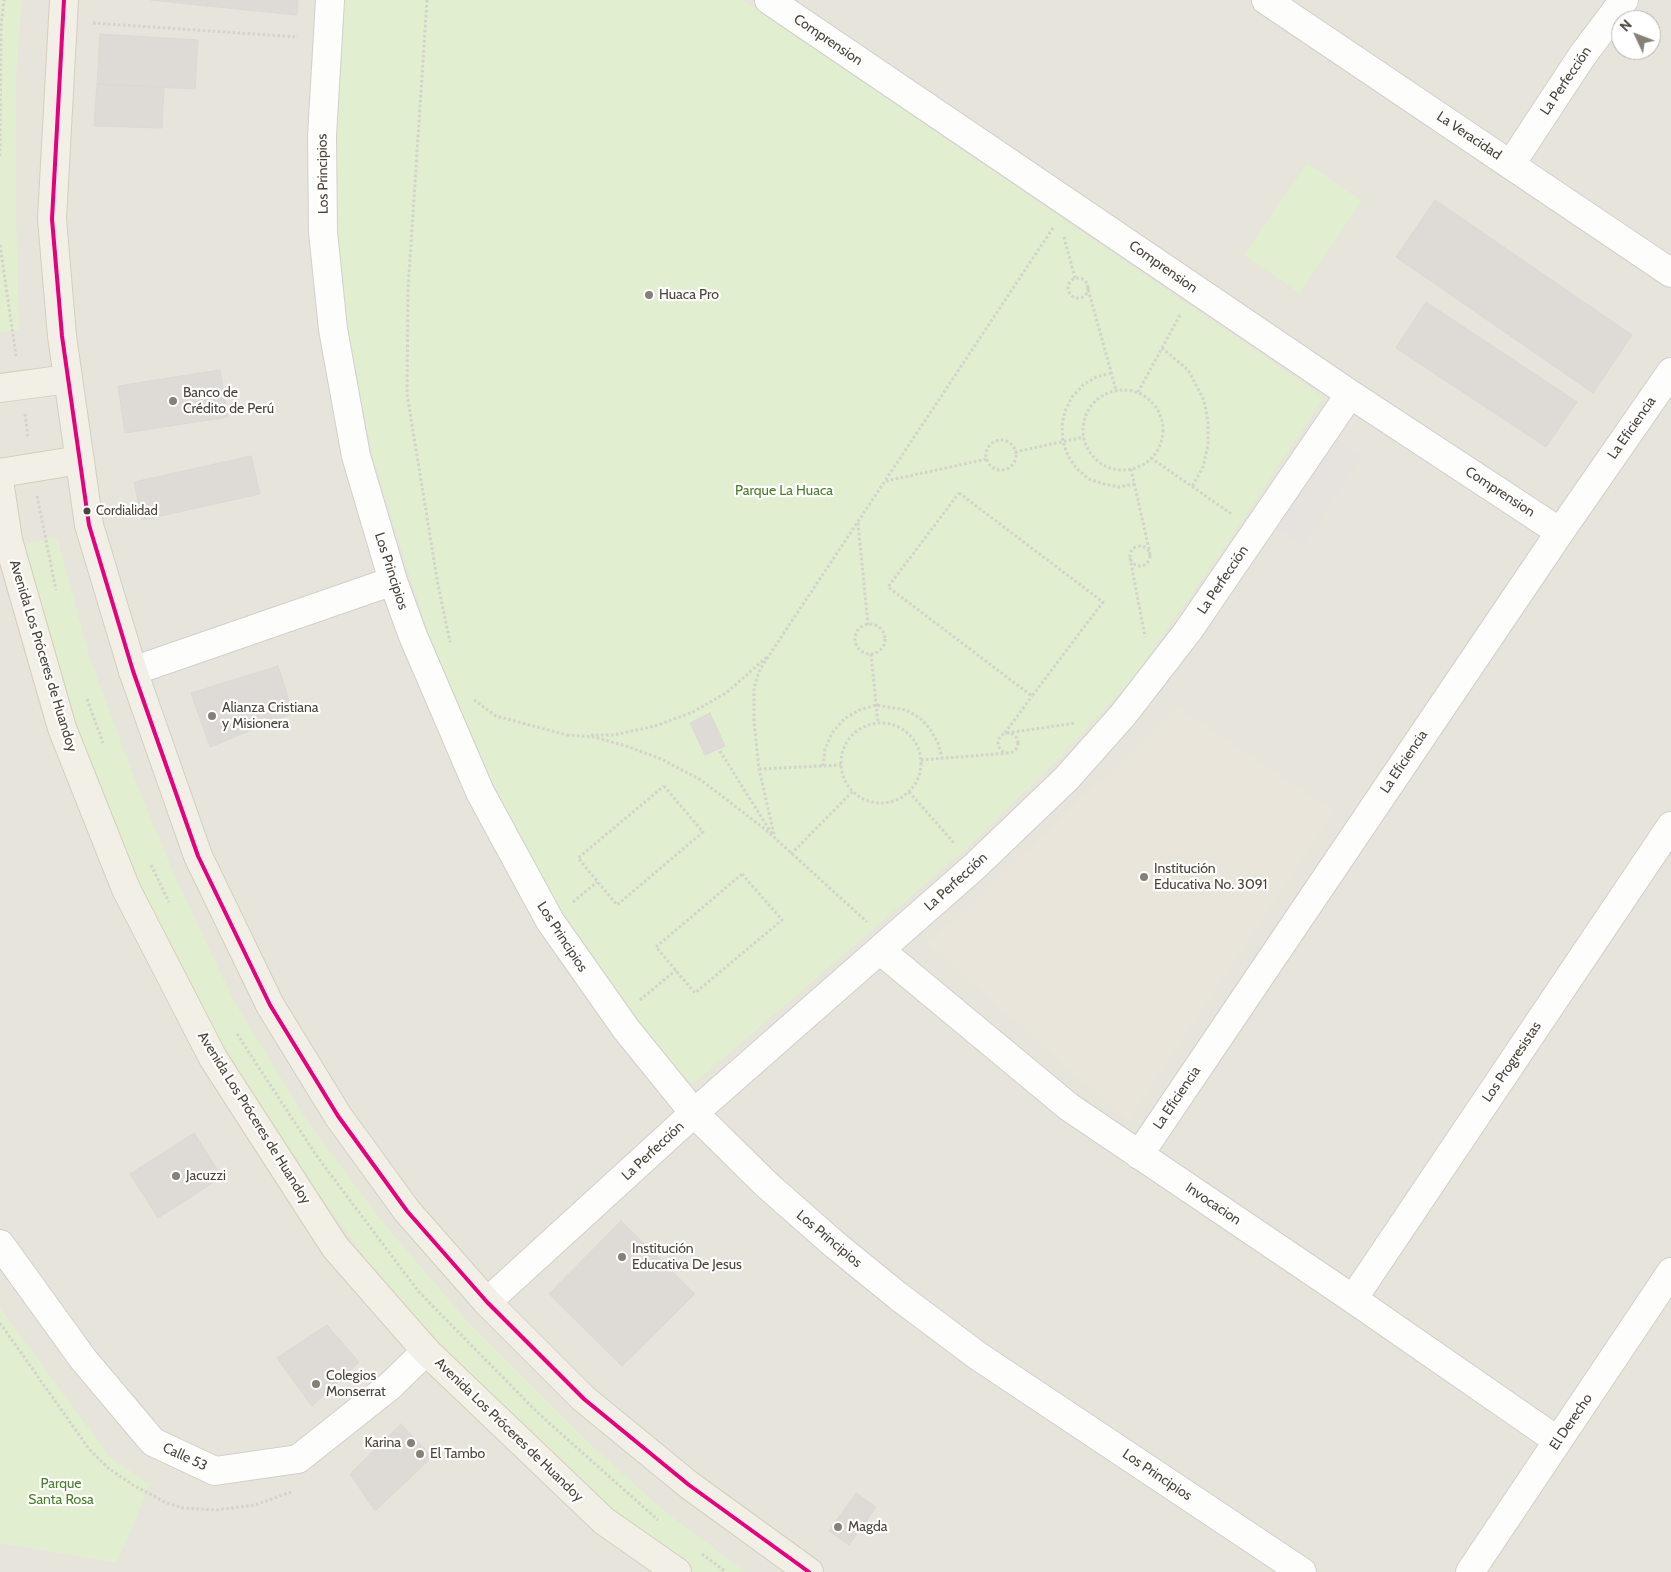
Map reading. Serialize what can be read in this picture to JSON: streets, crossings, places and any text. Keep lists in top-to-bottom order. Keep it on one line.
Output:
{"streets":{"main road":["Avenida Los Próceres de Huandoy"],"street":["Comprension","La Perfección","La Veracidad","Los Principios","La Eficiencia","Los Progresistas","Invocacion","El Derecho","Calle 53"]},"crossings":[["Comprension","La Perfección"],["Comprension","La Eficiencia"],["La Perfección","La Veracidad"],["La Perfección","Los Principios"],["La Perfección","Invocacion"],["La Eficiencia","Invocacion"],["Avenida Los Próceres de Huandoy","Calle 53"],["Los Progresistas","Invocacion"],["Invocacion","El Derecho"]],"parks":["Parque La Huaca","Parque Santa Rosa"],"places":["Huaca Pro","Banco de Crédito de Perú","Cordialidad","Alianza Cristiana y Misionera","Institución Educativa No. 3091","Jacuzzi","Institución Educativa De Jesus","Colegios Monserrat","Karina","El Tambo","Magda"],"north":"top left"}
